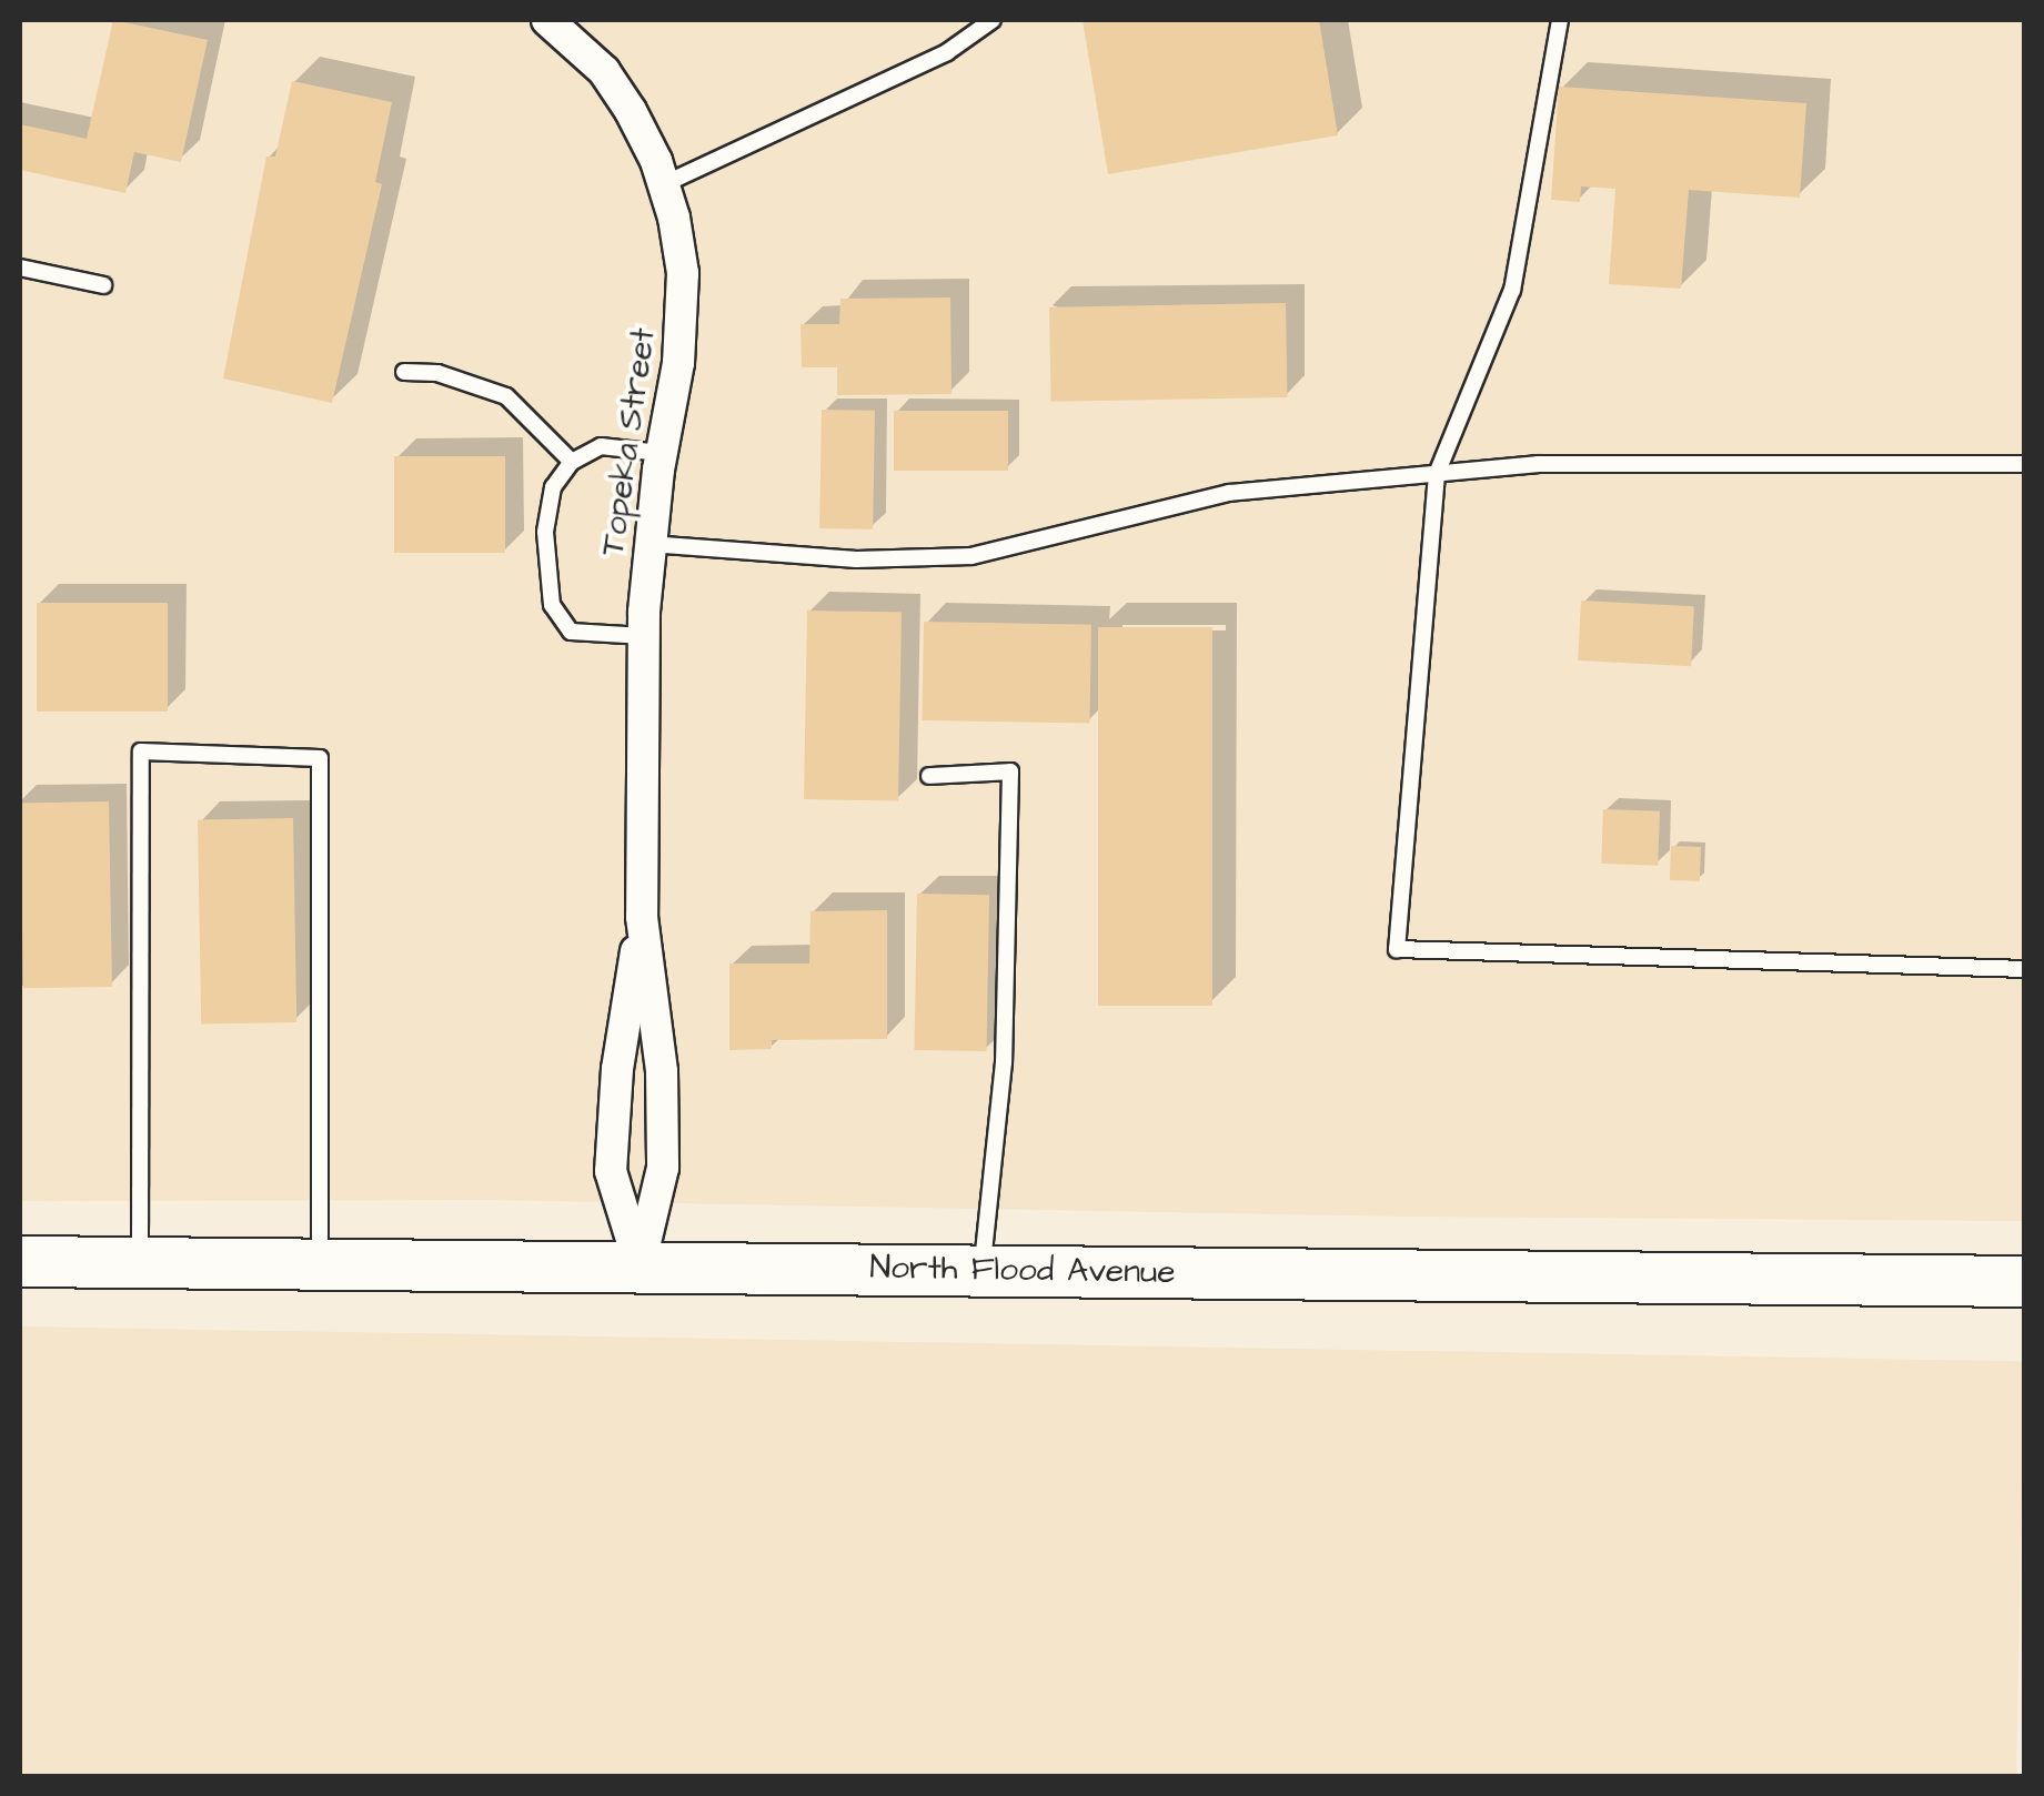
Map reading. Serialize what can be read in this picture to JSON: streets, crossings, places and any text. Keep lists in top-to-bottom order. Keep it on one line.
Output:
{"streets":{"main road":["North Flood Avenue"],"street":["Topeka Street"]},"crossings":[["Topeka Street","North Flood Avenue"]]}
